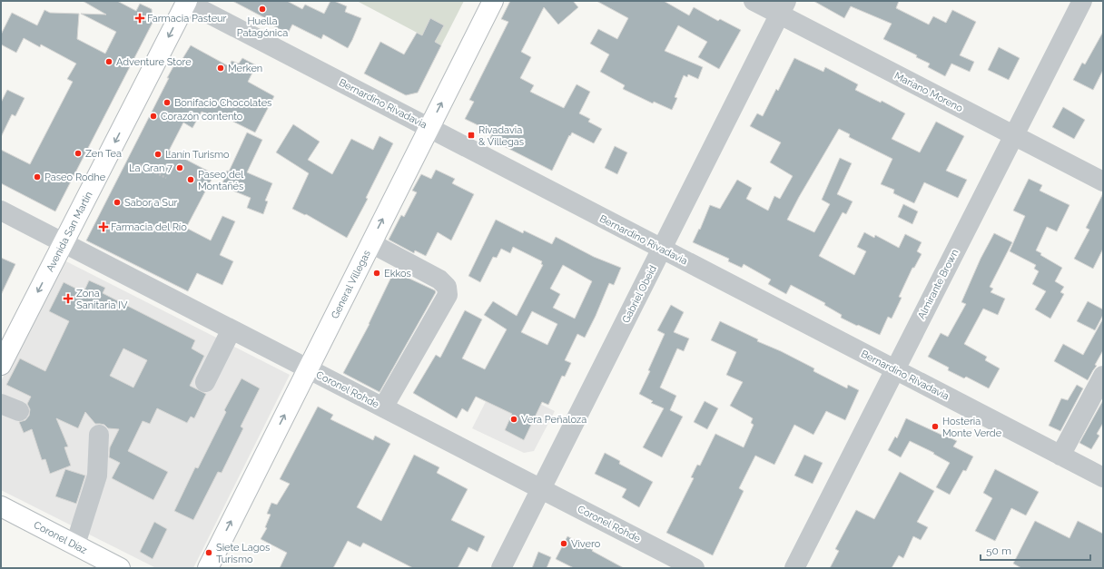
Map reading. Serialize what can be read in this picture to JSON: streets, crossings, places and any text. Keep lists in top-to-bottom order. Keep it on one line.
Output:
{"streets":{"main road":["Avenida San Martín","General Villegas","Coronel Díaz"],"street":["Mariano Moreno","Bernardino Rivadavia","Almirante Brown","Gabriel Obeid","Coronel Rohde"]},"crossings":[["Mariano Moreno","Almirante Brown"],["Mariano Moreno","Gabriel Obeid"],["Bernardino Rivadavia","Avenida San Martín"],["Bernardino Rivadavia","General Villegas"],["Bernardino Rivadavia","Almirante Brown"],["Bernardino Rivadavia","Gabriel Obeid"],["Avenida San Martín","Coronel Rohde"],["General Villegas","Coronel Rohde"],["Gabriel Obeid","Coronel Rohde"]],"one_way":["Avenida San Martín","General Villegas"],"places":{"other":["Huella Patagónica","Adventure Store","Merken","Bonifacio Chocolates","Corazón contento","Zen Tea","Lanín Turismo","La Gran 7","Paseo Rodhe","Paseo del Montañés","Sabor a Sur","Ekkos","Vera Peñaloza","Hosteria Monte Verde","Vivero","Siete Lagos Turismo"],"health":["Farmacia Pasteur","Farmacia del Río","Zona Sanitaria IV"],"transit":["Rivadavia & Villegas"]},"scale_bar":"50 m"}
